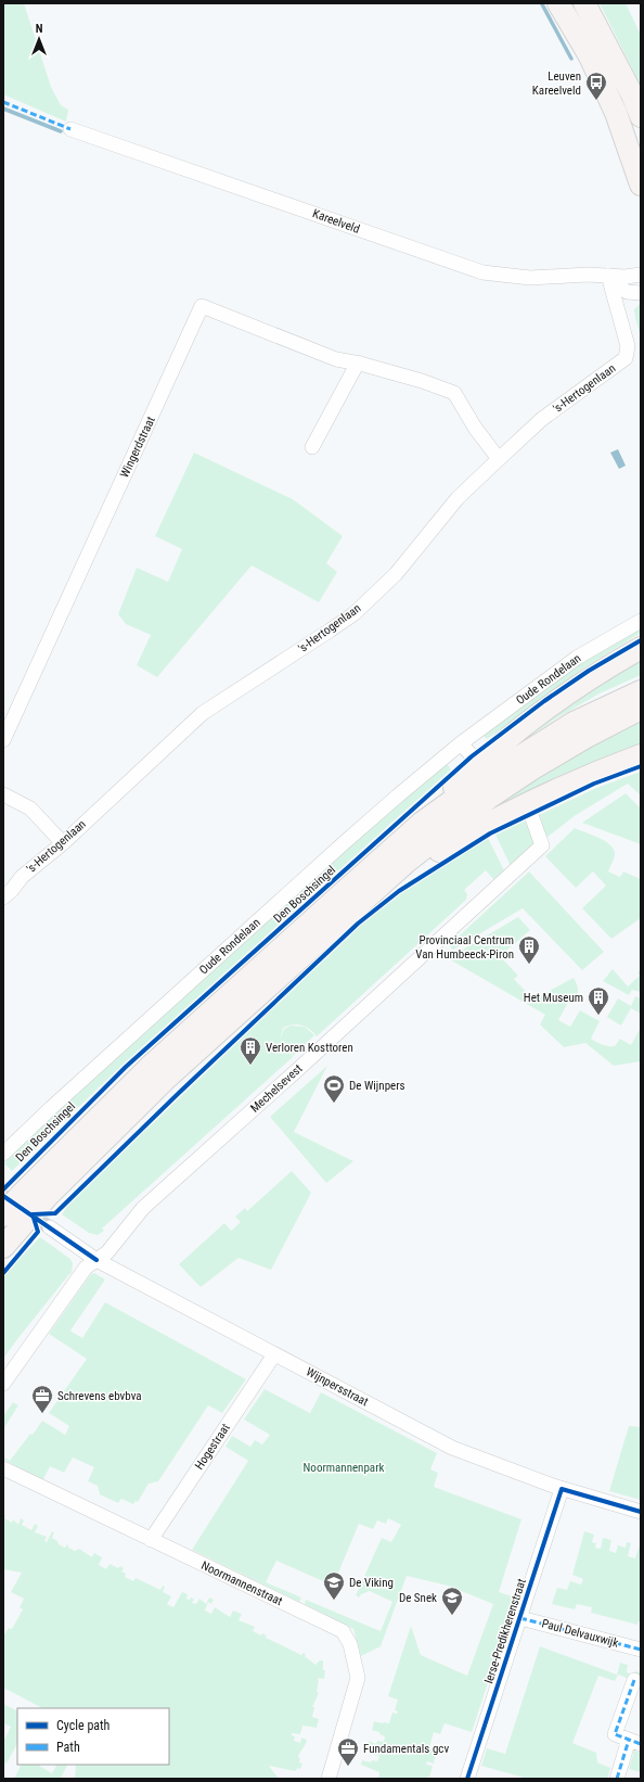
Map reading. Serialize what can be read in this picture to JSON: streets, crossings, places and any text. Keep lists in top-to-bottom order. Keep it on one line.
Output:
{"streets":{"main road":["Den Boschsingel"],"street":["Kareelveld","'s-Hertogenlaan","Wingerdstraat","Oude Rondelaan","Mechelsevest","Wijnpersstraat","Hogestraat","Noormannenstraat","Ierse-Predikherenstraat","Paul Delvauxwijk"]},"crossings":[["Kareelveld","'s-Hertogenlaan"],["'s-Hertogenlaan","Wingerdstraat"],["Mechelsevest","Wijnpersstraat"],["Wijnpersstraat","Hogestraat"],["Wijnpersstraat","Ierse-Predikherenstraat"],["Hogestraat","Noormannenstraat"],["Ierse-Predikherenstraat","Paul Delvauxwijk"]],"parks":["Noormannenpark"],"places":{"bus stop":["Leuven Kareelveld"],"building":["Provinciaal Centrum Van Humbeeck-Piron","Het Museum","Verloren Kosttoren"],"sports":["De Wijnpers"],"office":["Schrevens ebvbva","Fundamentals gcv"],"school or university":["De Viking","De Snek"]},"legend":["Cycle path","Path"],"north":"top"}
